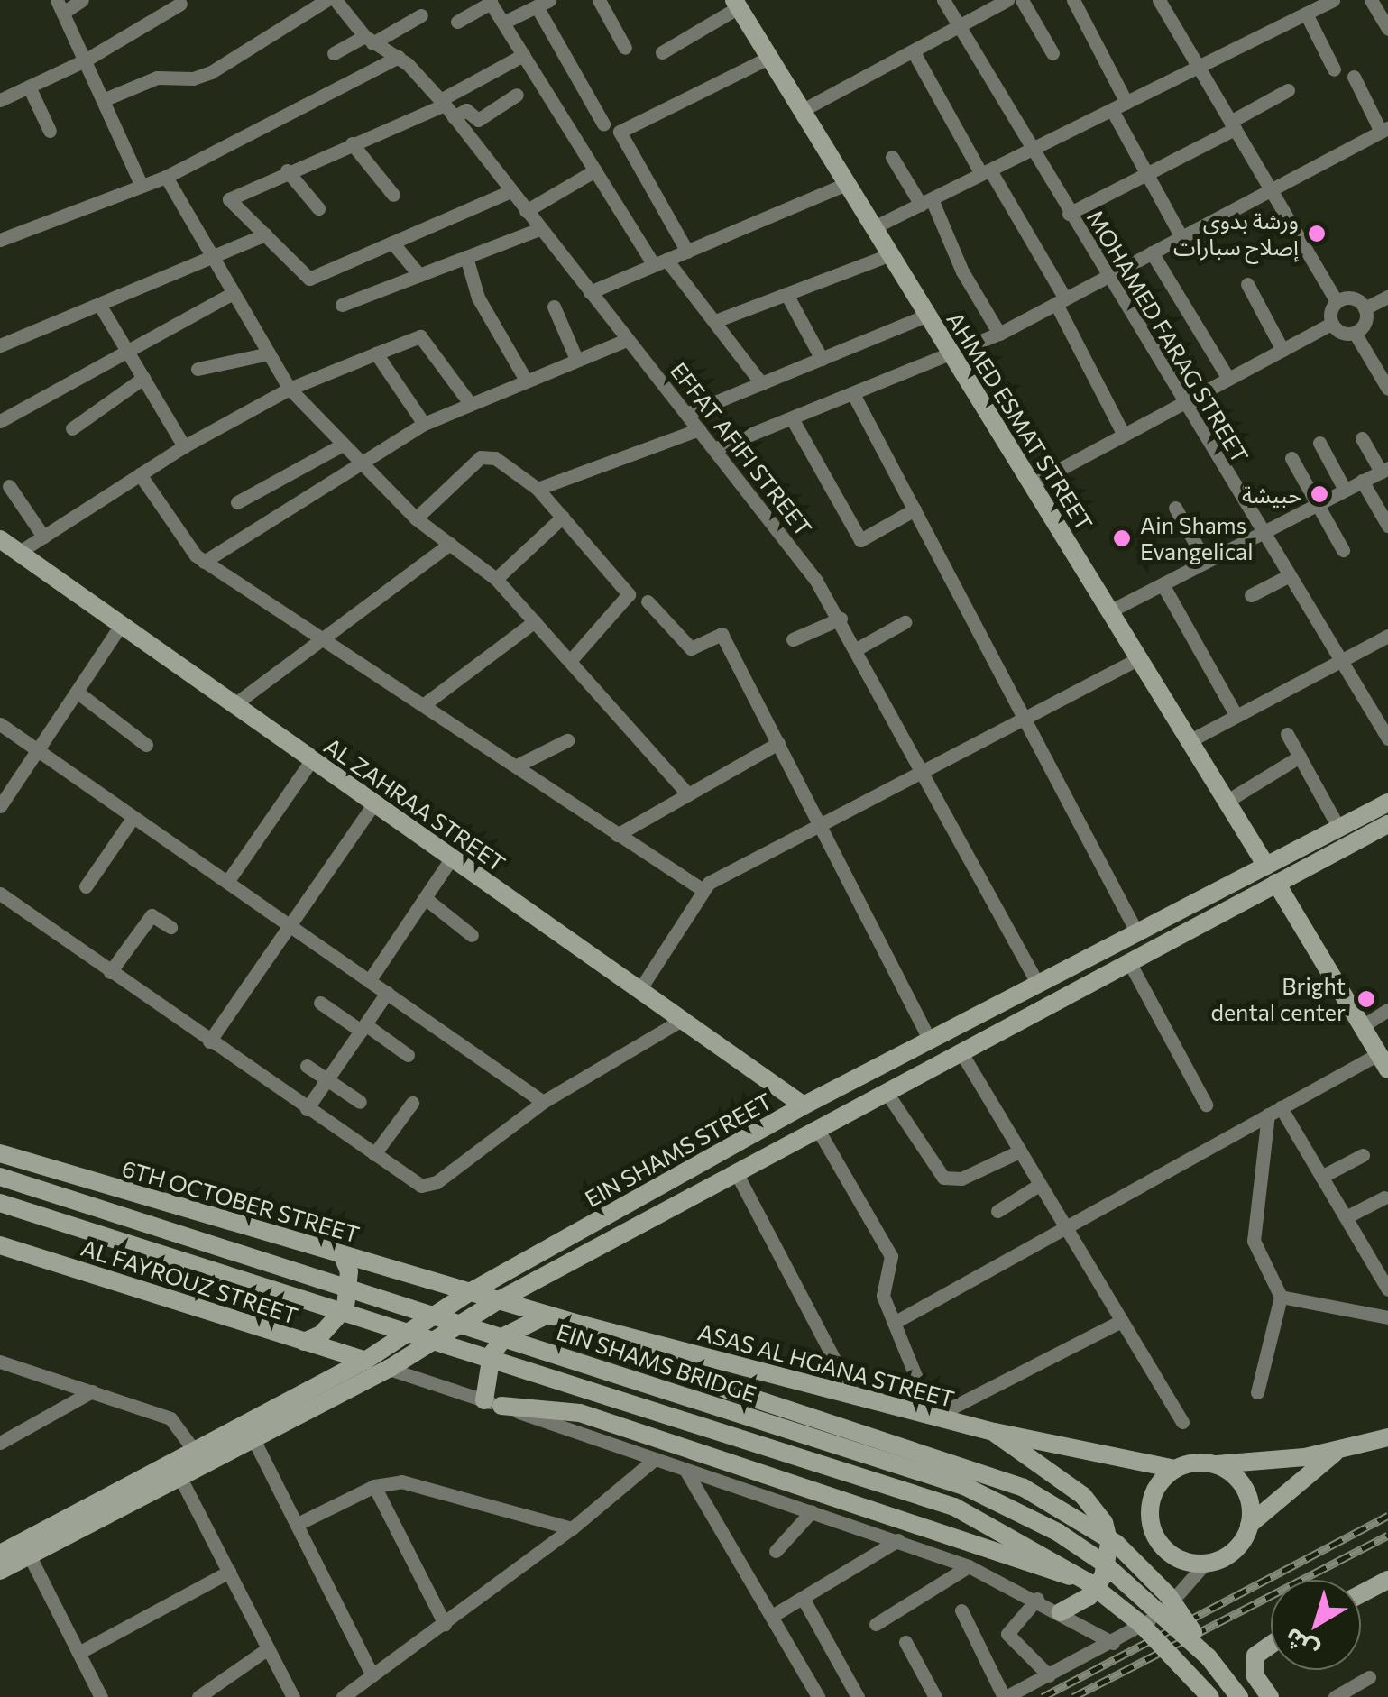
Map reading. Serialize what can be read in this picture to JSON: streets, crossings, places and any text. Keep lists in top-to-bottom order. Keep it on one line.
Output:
{"streets":{"main road":["AHMED ESMAT STREET","AL ZAHRAA STREET","EIN SHAMS STREET","6TH OCTOBER STREET","AL FAYROUZ STREET","EIN SHAMS BRIDGE","ASAS AL HGANA STREET"],"street":["MOHAMED FARAG STREET","EFFAT AFIFI STREET"]},"crossings":[["AHMED ESMAT STREET","EIN SHAMS STREET"],["EFFAT AFIFI STREET","EIN SHAMS STREET"],["AL ZAHRAA STREET","EIN SHAMS STREET"],["EIN SHAMS STREET","6TH OCTOBER STREET"],["EIN SHAMS STREET","AL FAYROUZ STREET"],["EIN SHAMS STREET","ASAS AL HGANA STREET"],["6TH OCTOBER STREET","ASAS AL HGANA STREET"]],"places":["ورشة بدوى إصلاح سبارات","حبيشة","Ain Shams Evangelical","Bright dental center"],"north":"bottom left"}
